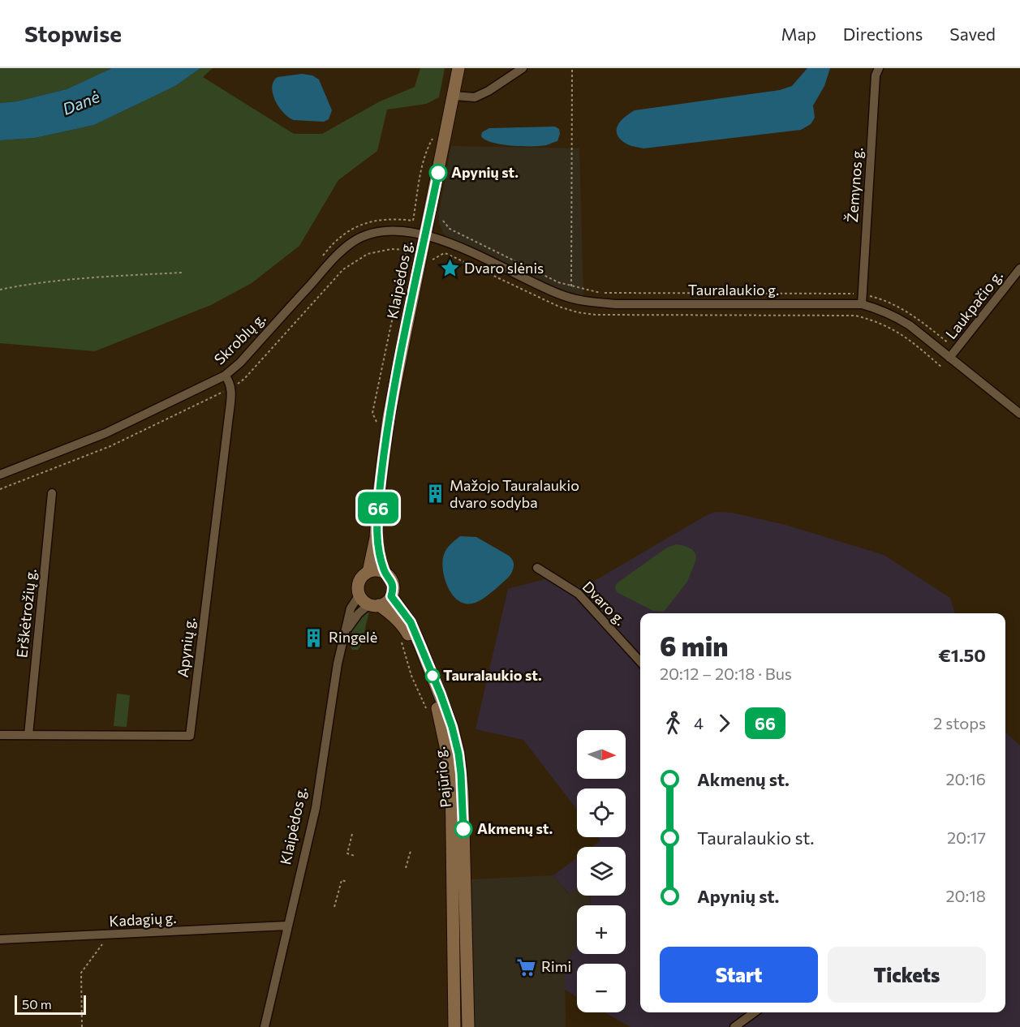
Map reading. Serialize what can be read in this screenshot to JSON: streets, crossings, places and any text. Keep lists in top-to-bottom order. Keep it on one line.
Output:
{"streets":{"main road":["Klaipėdos g.","Pajūrio g."],"street":["Žemynos g.","Tauralaukio g.","Laukpačio g.","Skroblų g.","Dvaro g.","Erškėtrožių g.","Apynių g.","Kadagių g."]},"crossings":[["Žemynos g.","Tauralaukio g."],["Klaipėdos g.","Tauralaukio g."],["Klaipėdos g.","Skroblų g."],["Klaipėdos g.","Pajūrio g."],["Klaipėdos g.","Kadagių g."],["Tauralaukio g.","Laukpačio g."],["Tauralaukio g.","Skroblų g."],["Skroblų g.","Apynių g."],["Erškėtrožių g.","Apynių g."]],"water":["Danė"],"places":{"other":["Apynių st.","Tauralaukio st.","Akmenų st."],"place":["Dvaro slėnis"],"building":["Mažojo Tauralaukio dvaro sodyba","Ringelė"],"supermarket":["Rimi"]},"lines":["bus line 66"],"scale_bar":"50 m","north":"right","page":{"header":"Stopwise","nav":["Map","Directions","Saved"],"on_map":"66","heading":["6 min","20:12 – 20:18 · Bus","€1.50"],"legs":["4","66","2 stops"],"map_buttons":["+","−"],"list":[{"name":"Akmenų st.","value":"20:16"},{"name":"Tauralaukio st.","value":"20:17"},{"name":"Apynių st.","value":"20:18"}],"buttons":["Start","Tickets"],"scale":"50 m"}}
